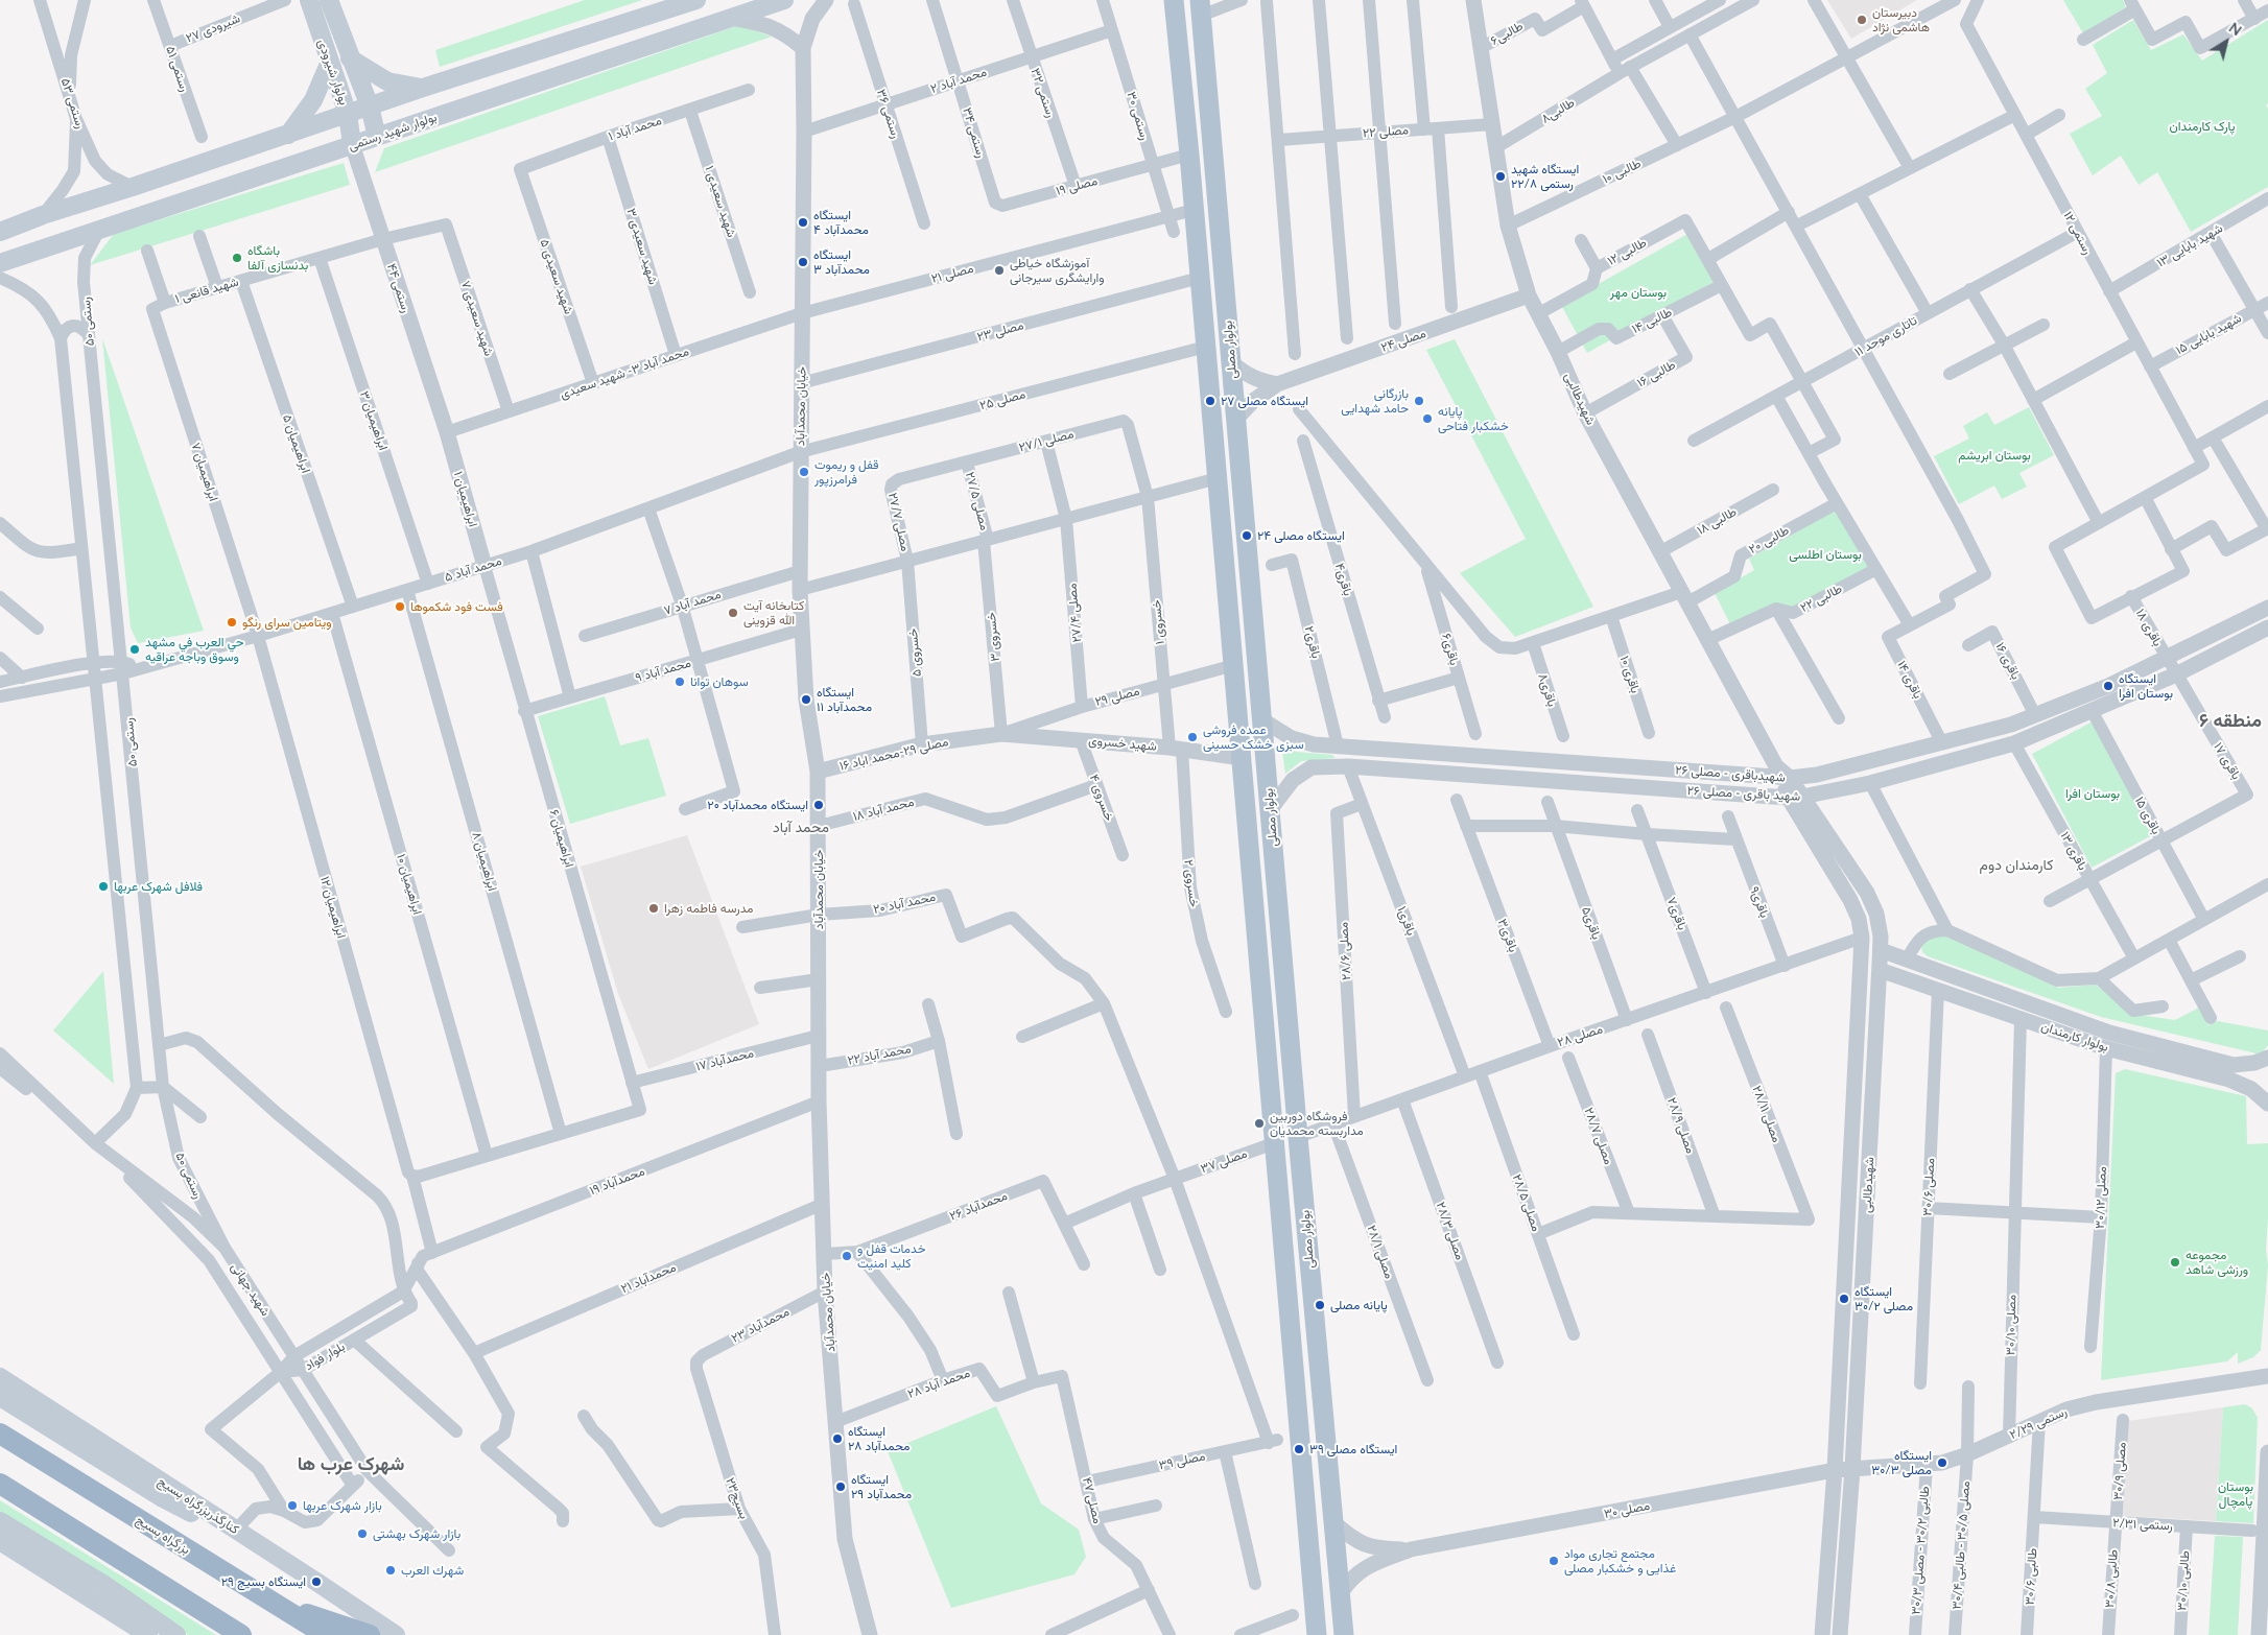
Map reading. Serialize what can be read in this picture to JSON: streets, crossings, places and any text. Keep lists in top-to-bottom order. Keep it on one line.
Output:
{"streets":{"highway":["بزرگراه بسیج"],"main road":["بولوار شیرودی","بولوار شهید رستمی","بولوار مصلی","کنارگذربزرگراه بسیج"],"street":["شیرودی ۲۷","طالبی۶","رستمی ۵۱","محمد آباد ۲","رستمی ۳۲","رستمی ۵۳","طالبی۸","رستمی ۳۶","رستمی ۳۰","محمد آباد ۱","مصلی ۲۲","رستمی ۳۴","طالبی ۱۰","مصلی ۱۹","شهید سعیدی ۱","رستمی ۱۲","شهید بابایی ۱۳","شهید سعیدی ۳","طالبی ۱۲","مصلی ۲۱","شهید سعیدی ۵","رستمی ۴۴","شهید قانعی ۱","شهید سعیدی ۷","طالبی ۱۴","رستمی ۵۰","مصلی ۲۳","شهید بابایی ۱۵","تاتاری موحد ۱۱","مصلی ۲۴","محمد آباد ۳- شهید سعیدی","طالبی ۱۶","شهیدطالبی","مصلی ۲۵","خیابان محمدآباد","ابراهیمیان ۳","مصلی ۲۷/۱","ابراهیمیان ۵","ابراهیمیان ۷","ابراهیمیان ۱","مصلی ۲۷/۵","طالبی ۱۸","مصلی ۲۷/۷","طالبی ۲۰","محمد آباد ۵","باقری۴","طالبی ۲۲","محمد آباد ۷","مصلی ۲۷/۴","خسروی ۱","باقری ۱۸","خسروی ۳","باقری۲","باقری۶","خسروی ۵","باقری ۱۶","محمد آباد ۹","باقری ۱۰","باقری ۱۴","باقری۸","مصلی ۲۹","شهید خسروی","مصلی ۲۹-محمد اباد ۱۶","باقری ۱۷","شهیدباقری - مصلی ۲۶","شهید باقری - مصلی ۲۶","خسروی ۴","محمد آباد ۱۸","باقری ۱۵","ابراهیمیان ۶","باقری ۱۳","ابراهیمیان ۸","خسروی ۲","ابراهیمیان ۱۰","باقری۹","محمد آباد ۲۰","ابراهیمیان ۱۲","باقری۷","باقری۱","باقری۵","باقری۳","مصلی ۲۸/۶","مصلی ۲۸","بولوار کارمندان","محمد آباد ۲۲","محمدآباد ۱۷","مصلی ۲۸/۱۱","مصلی ۲۸/۹","مصلی ۲۸/۷","مصلی ۳۷","محمدآباد ۱۹","مصلی ۳۰/۶","مصلی ۳۰/۱۲","مصلی ۲۸/۵","محمدآباد ۲۶","مصلی ۲۸/۳","مصلی ۲۸/۱","محمدآباد ۲۱","شهید جهانی","محمدآباد ۲۳","مصلی ۳۰/۱۰","بلوار فواد","محمد آباد ۲۸","رستمی ۲/۲۹","مصلی ۳۹","مصلی ۳۰/۹","بسیج۲۳","مصلی ۴۷","مصلی ۳۰","رستمی ۲/۳۱","مصلی ۳۰/۵ - طالبی ۳۰/۴","طالبی ۳۰/۲ - مصلی ۳۰/۳","طالبی ۳۰/۶","طالبی ۳۰/۸","طالبی ۳۰/۱۰"]},"crossings":[["شیرودی ۲۷","رستمی ۵۱"],["طالبی۶","شهیدطالبی"],["بولوار شیرودی","بولوار شهید رستمی"],["بولوار شیرودی","رستمی ۴۴"],["محمد آباد ۲","رستمی ۳۲"],["محمد آباد ۲","رستمی ۳۶"],["محمد آباد ۲","رستمی ۳۰"],["محمد آباد ۲","رستمی ۳۴"],["محمد آباد ۲","خیابان محمدآباد"],["رستمی ۳۲","مصلی ۱۹"],["طالبی۸","شهیدطالبی"],["رستمی ۳۰","مصلی ۱۹"],["رستمی ۳۰","مصلی ۲۱"],["محمد آباد ۱","شهید سعیدی ۱"],["محمد آباد ۱","شهید سعیدی ۳"],["محمد آباد ۱","شهید سعیدی ۵"],["بولوار شهید رستمی","رستمی ۴۴"],["بولوار شهید رستمی","رستمی ۵۰"],["مصلی ۲۲","شهیدطالبی"],["رستمی ۳۴","مصلی ۱۹"],["طالبی ۱۰","شهیدطالبی"],["مصلی ۱۹","بولوار مصلی"],["رستمی ۱۲","شهید بابایی ۱۳"],["رستمی ۱۲","شهید بابایی ۱۵"],["رستمی ۱۲","تاتاری موحد ۱۱"],["شهید سعیدی ۳","محمد آباد ۳- شهید سعیدی"],["طالبی ۱۲","شهیدطالبی"],["مصلی ۲۱","بولوار مصلی"],["مصلی ۲۱","محمد آباد ۳- شهید سعیدی"],["مصلی ۲۱","خیابان محمدآباد"],["شهید سعیدی ۵","محمد آباد ۳- شهید سعیدی"],["رستمی ۴۴","شهید قانعی ۱"],["رستمی ۴۴","محمد آباد ۳- شهید سعیدی"],["رستمی ۴۴","ابراهیمیان ۱"],["شهید قانعی ۱","شهید سعیدی ۷"],["شهید قانعی ۱","ابراهیمیان ۳"],["شهید قانعی ۱","ابراهیمیان ۵"],["شهید قانعی ۱","ابراهیمیان ۷"],["شهید سعیدی ۷","محمد آباد ۳- شهید سعیدی"],["طالبی ۱۴","طالبی ۱۶"],["طالبی ۱۴","شهیدطالبی"],["رستمی ۵۰","محمد آباد ۵"],["رستمی ۵۰","شهید جهانی"],["مصلی ۲۳","بولوار مصلی"],["مصلی ۲۳","خیابان محمدآباد"],["مصلی ۲۴","بولوار مصلی"],["مصلی ۲۴","شهیدطالبی"],["بولوار مصلی","مصلی ۲۵"],["بولوار مصلی","مصلی ۲۹"],["بولوار مصلی","شهید خسروی"],["بولوار مصلی","شهیدباقری - مصلی ۲۶"],["بولوار مصلی","شهید باقری - مصلی ۲۶"],["بولوار مصلی","مصلی ۲۸"],["بولوار مصلی","مصلی ۳۷"],["محمد آباد ۳- شهید سعیدی","خیابان محمدآباد"],["محمد آباد ۳- شهید سعیدی","ابراهیمیان ۱"],["طالبی ۱۶","شهیدطالبی"],["شهیدطالبی","طالبی ۱۸"],["شهیدطالبی","طالبی ۲۰"],["شهیدطالبی","طالبی ۲۲"],["شهیدطالبی","شهیدباقری - مصلی ۲۶"],["شهیدطالبی","شهید باقری - مصلی ۲۶"],["شهیدطالبی","مصلی ۲۸"],["شهیدطالبی","بولوار کارمندان"],["شهیدطالبی","رستمی ۲/۲۹"],["شهیدطالبی","مصلی ۳۰"],["مصلی ۲۵","خیابان محمدآباد"],["مصلی ۲۵","محمد آباد ۵"],["خیابان محمدآباد","محمد آباد ۵"],["خیابان محمدآباد","محمد آباد ۷"],["خیابان محمدآباد","محمد آباد ۹"],["خیابان محمدآباد","مصلی ۲۹-محمد اباد ۱۶"],["خیابان محمدآباد","محمد آباد ۱۸"],["خیابان محمدآباد","محمد آباد ۲۰"],["خیابان محمدآباد","محمد آباد ۲۲"],["خیابان محمدآباد","محمدآباد ۱۷"],["خیابان محمدآباد","محمدآباد ۱۹"],["خیابان محمدآباد","محمدآباد ۲۶"],["خیابان محمدآباد","محمدآباد ۲۱"],["خیابان محمدآباد","محمدآباد ۲۳"],["خیابان محمدآباد","محمد آباد ۲۸"],["ابراهیمیان ۳","محمد آباد ۵"],["مصلی ۲۷/۱","مصلی ۲۷/۵"],["مصلی ۲۷/۱","مصلی ۲۷/۷"],["مصلی ۲۷/۱","مصلی ۲۷/۴"],["مصلی ۲۷/۱","خسروی ۱"],["ابراهیمیان ۵","محمد آباد ۵"],["ابراهیمیان ۷","محمد آباد ۵"],["ابراهیمیان ۷","ابراهیمیان ۱۲"],["ابراهیمیان ۱","محمد آباد ۵"],["ابراهیمیان ۱","ابراهیمیان ۶"],["مصلی ۲۷/۵","خسروی ۳"],["مصلی ۲۷/۷","خسروی ۵"],["طالبی ۲۰","باقری۶"],["طالبی ۲۰","باقری ۱۰"],["طالبی ۲۰","باقری۸"],["محمد آباد ۵","ابراهیمیان ۶"],["محمد آباد ۵","ابراهیمیان ۸"],["محمد آباد ۵","ابراهیمیان ۱۰"],["محمد آباد ۵","ابراهیمیان ۱۲"],["مصلی ۲۷/۴","مصلی ۲۹"],["خسروی ۱","مصلی ۲۹"],["خسروی ۱","شهید خسروی"],["خسروی ۱","خسروی ۲"],["باقری ۱۸","باقری ۱۷"],["باقری ۱۸","شهیدباقری - مصلی ۲۶"],["باقری ۱۸","شهید باقری - مصلی ۲۶"],["خسروی ۳","مصلی ۲۹"],["خسروی ۳","شهید خسروی"],["خسروی ۳","مصلی ۲۹-محمد اباد ۱۶"],["باقری۲","شهیدباقری - مصلی ۲۶"],["خسروی ۵","مصلی ۲۹-محمد اباد ۱۶"],["باقری ۱۶","شهیدباقری - مصلی ۲۶"],["محمد آباد ۹","ابراهیمیان ۶"],["باقری ۱۴","شهیدباقری - مصلی ۲۶"],["مصلی ۲۹","شهید خسروی"],["مصلی ۲۹","مصلی ۲۹-محمد اباد ۱۶"],["شهید خسروی","مصلی ۲۹-محمد اباد ۱۶"],["شهید خسروی","خسروی ۴"],["شهید خسروی","خسروی ۲"],["باقری ۱۷","شهید باقری - مصلی ۲۶"],["باقری ۱۷","باقری ۱۵"],["شهید باقری - مصلی ۲۶","باقری ۱۵"],["شهید باقری - مصلی ۲۶","باقری ۱۳"],["شهید باقری - مصلی ۲۶","باقری۱"],["خسروی ۴","محمد آباد ۱۸"],["ابراهیمیان ۶","ابراهیمیان ۸"],["ابراهیمیان ۶","محمدآباد ۱۷"],["باقری۹","مصلی ۲۸"],["ابراهیمیان ۱۲","محمدآباد ۱۹"],["باقری۷","مصلی ۲۸"],["باقری۱","مصلی ۲۸/۶"],["باقری۱","مصلی ۲۸"],["باقری۵","مصلی ۲۸"],["باقری۳","مصلی ۲۸"],["مصلی ۲۸/۶","مصلی ۲۸"],["مصلی ۲۸","مصلی ۲۸/۵"],["مصلی ۲۸","مصلی ۲۸/۳"],["مصلی ۲۸","مصلی ۲۸/۱"],["بولوار کارمندان","مصلی ۳۰/۶"],["بولوار کارمندان","مصلی ۳۰/۱۲"],["بولوار کارمندان","مصلی ۳۰/۱۰"],["مصلی ۲۸/۱۱","مصلی ۲۸/۹"],["مصلی ۳۷","محمدآباد ۲۶"],["مصلی ۳۷","مصلی ۳۹"],["شهید جهانی","بلوار فواد"],["محمدآباد ۲۳","بسیج۲۳"],["مصلی ۳۰/۱۰","رستمی ۲/۲۹"],["محمد آباد ۲۸","مصلی ۴۷"],["رستمی ۲/۲۹","مصلی ۳۰"],["رستمی ۲/۲۹","مصلی ۳۰/۵ - طالبی ۳۰/۴"],["رستمی ۲/۲۹","طالبی ۳۰/۲ - مصلی ۳۰/۳"],["رستمی ۲/۲۹","طالبی ۳۰/۶"],["مصلی ۳۹","مصلی ۴۷"],["مصلی ۳۰/۹","رستمی ۲/۳۱"],["مصلی ۳۰/۹","طالبی ۳۰/۸"],["رستمی ۲/۳۱","طالبی ۳۰/۶"],["رستمی ۲/۳۱","طالبی ۳۰/۸"],["رستمی ۲/۳۱","طالبی ۳۰/۱۰"]],"districts":["منطقه ۶","محمد آباد","کارمندان دوم","شهرک عرب ها"],"parks":["پارک کارمندان","بوستان مهر","بوستان ابریشم","بوستان اطلسی","بوستان افرا","بوستان پامچال"],"places":["دبیرستان هاشمی نژاد","ایستگاه شهید رستمی ۲۲/۸","ایستگاه محمدآباد ۴","باشگاه بدنسازی آلفا","ایستگاه محمدآباد ۳","آموزشگاه خیاطی وارایشگری سیرجانی","ایستگاه مصلی ۲۷","بازرگانی حامد شهدایی","پایانه خشکبار فتاحی","قفل و ریموت فرامرزپور","ایستگاه مصلی ۲۴","فست فود شکموها","کتابخانه آیت الله قزوینی","ویتامین سرای رنگو","حي العرب في مشهد وسوق وباجه عراقيه","سوهان توانا","ایستگاه بوستان افرا","ایستگاه محمدآباد ۱۱","عمده فروشی سبزی خشک حسینی","ایستگاه محمدآباد ۲۰","فلافل شهرک عربها","مدرسه فاطمه زهرا","فروشگاه دوربین مداربسته محمدیان","خدمات قفل و کلید امنیت","مجموعه ورزشی شاهد","ایستگاه مصلی ۳۰/۲","پایانه مصلی","ایستگاه محمدآباد ۲۸","ایستگاه مصلی ۳۹","ایستگاه مصلی ۳۰/۳","ایستگاه محمدآباد ۲۹","بازار شهرک عربها","بازار شهرک بهشتی","مجتمع تجاری مواد غذایی و خشکبار مصلی","شهرك العرب","ایستگاه بسیج ۲۹"],"north":"top right"}
